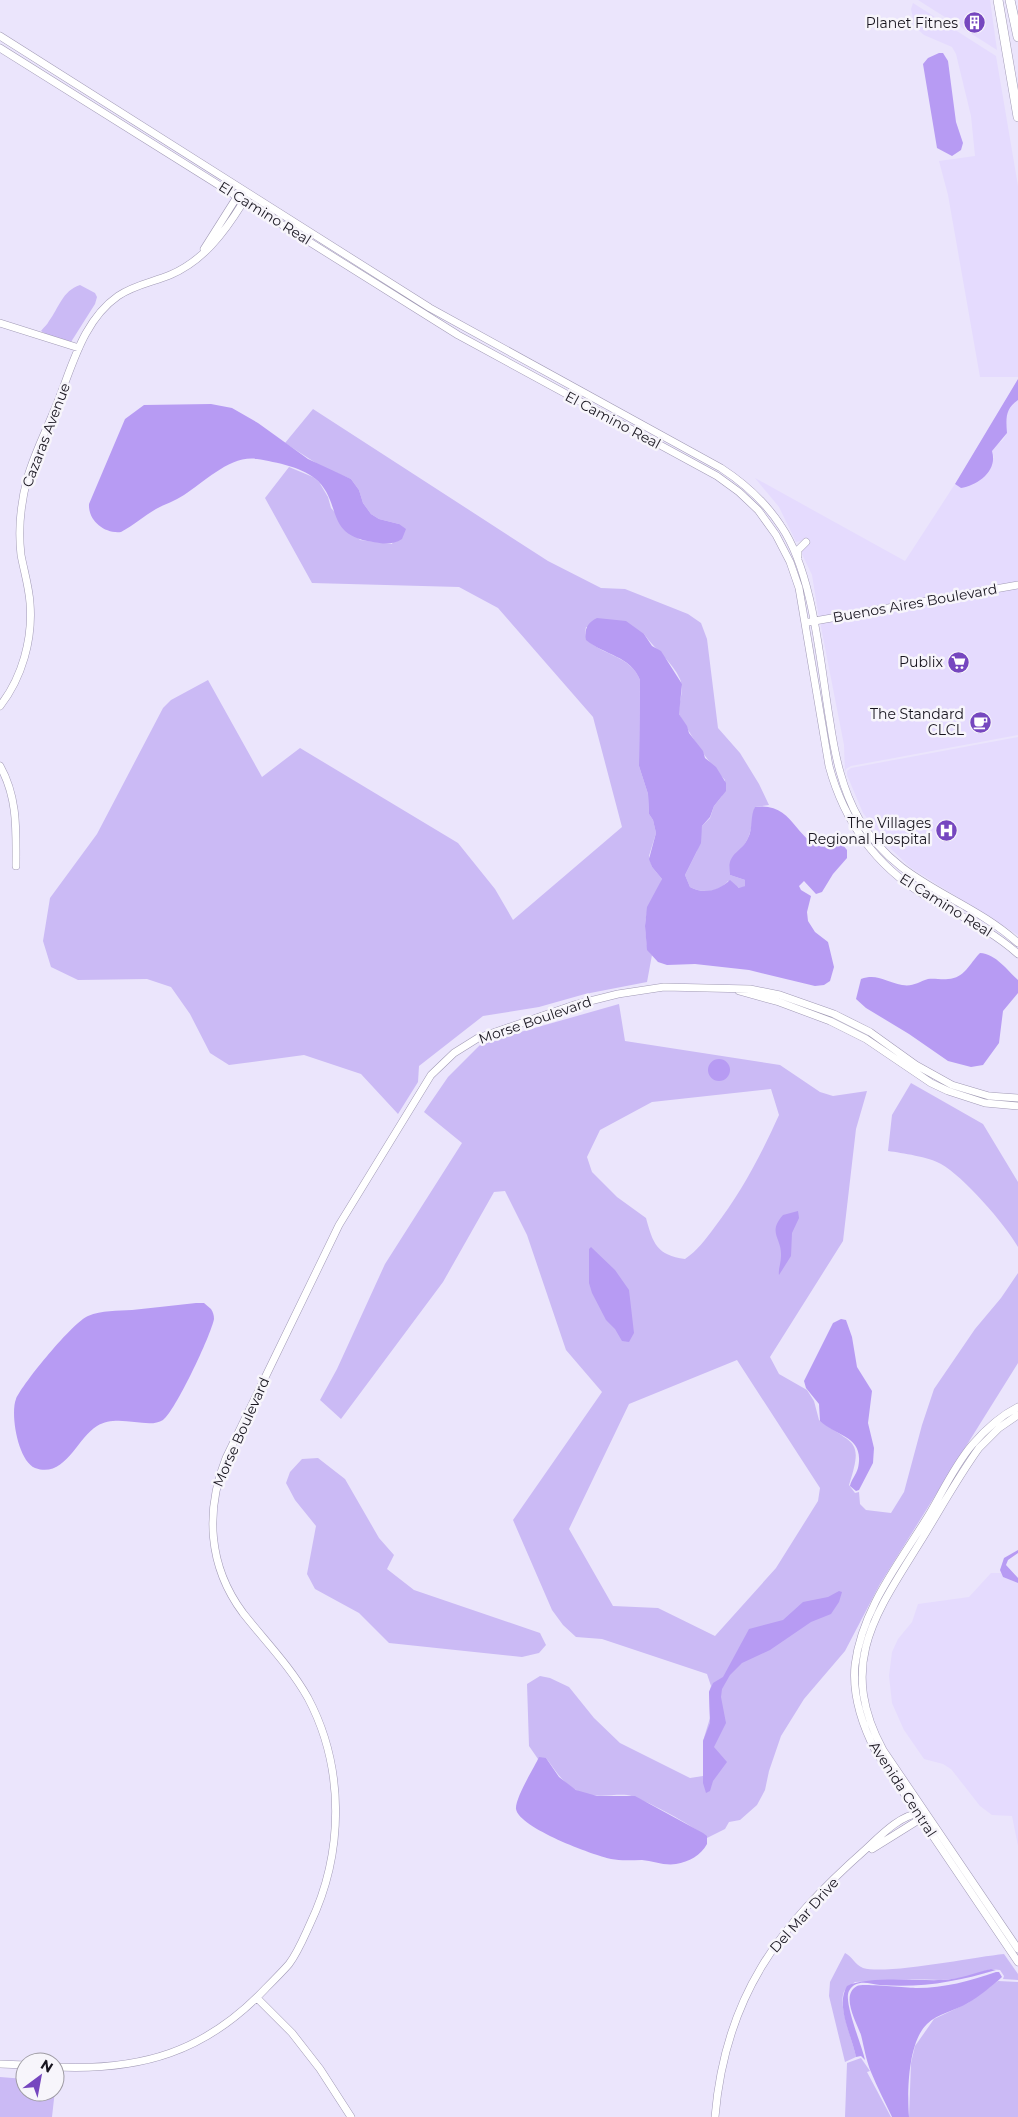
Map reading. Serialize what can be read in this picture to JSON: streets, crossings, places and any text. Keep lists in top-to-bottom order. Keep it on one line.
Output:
{"streets":{"street":["El Camino Real","Cazaras Avenue","Buenos Aires Boulevard","Morse Boulevard","Avenida Central","Del Mar Drive"]},"crossings":[["El Camino Real","Cazaras Avenue"],["El Camino Real","Buenos Aires Boulevard"],["Avenida Central","Del Mar Drive"]],"places":{"building":["Planet Fitnes"],"supermarket":["Publix"],"cafe":["The Standard CLCL"],"hospital":["The Villages Regional Hospital"]},"north":"top right"}
